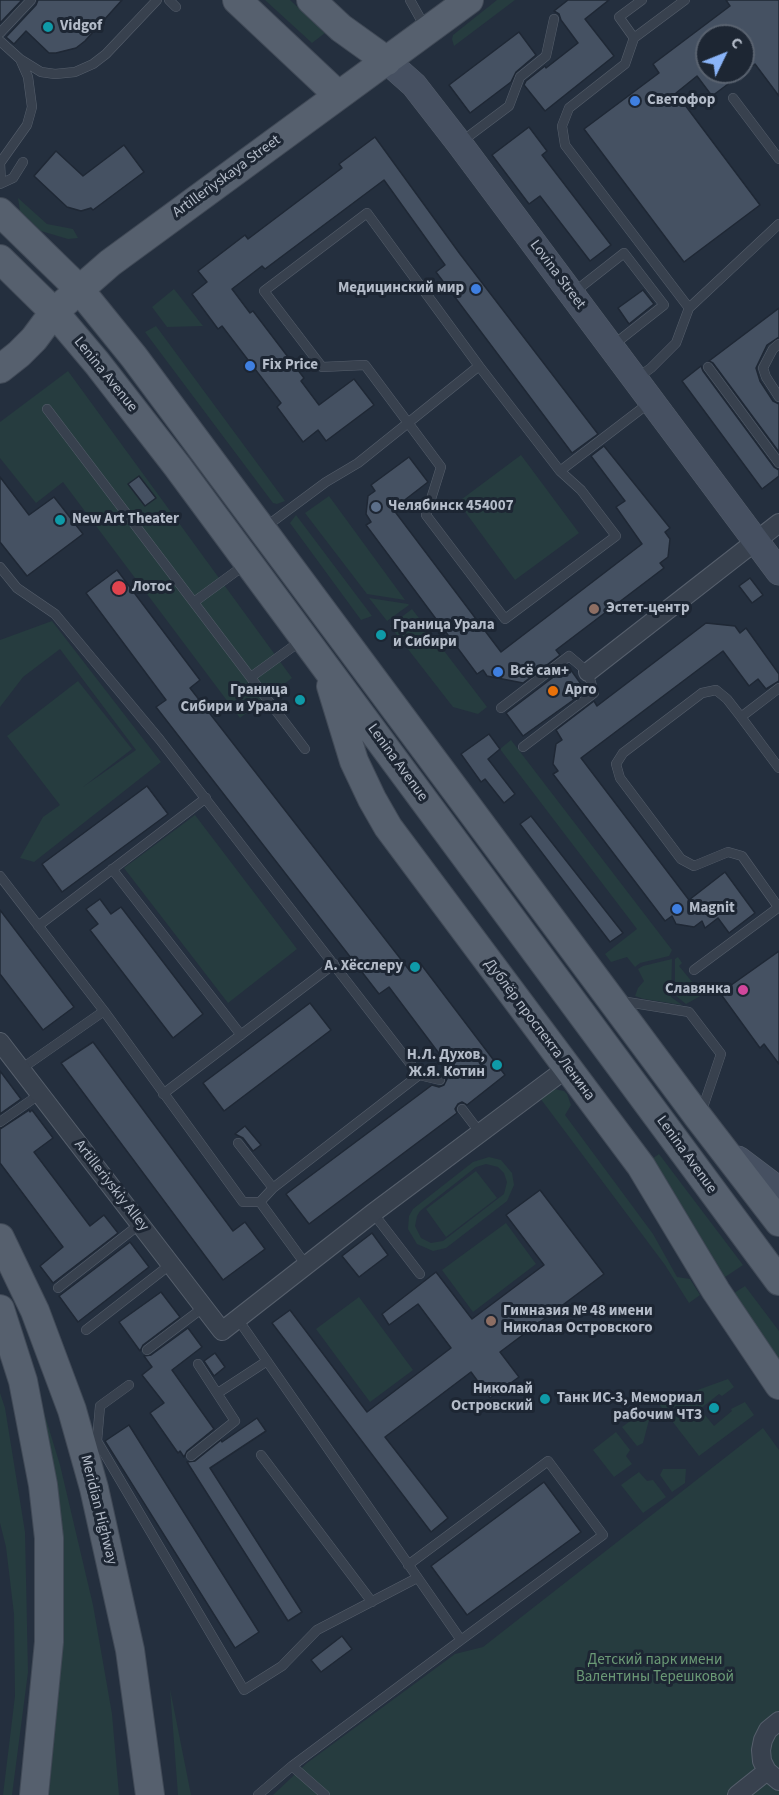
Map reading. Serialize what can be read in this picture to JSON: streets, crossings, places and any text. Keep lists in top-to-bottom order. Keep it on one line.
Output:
{"streets":{"main road":["Artilleriyskaya Street","Lovina Street","Lenina Avenue","Дублёр проспекта Ленина","Meridian Highway"],"street":["Artilleriyskiy Alley"]},"crossings":[["Artilleriyskaya Street","Lovina Street"],["Artilleriyskaya Street","Lenina Avenue"],["Lenina Avenue","Дублёр проспекта Ленина"]],"parks":["Детский парк имени Валентины Терешковой"],"places":["Vidgof","Светофор","Медицинский мир","Fix Price","Челябинск 454007","New Art Theater","Лотос","Эстет-центр","Граница Урала и Сибири","Всё сам+","Арго","Граница Сибири и Урала","Magnit","А. Хёсслеру","Славянка","Н.Л. Духов, Ж.Я. Котин","Гимназия № 48 имени Николая Островского","Николай Островский","Танк ИС-3, Мемориал рабочим ЧТЗ"],"north":"top right"}
